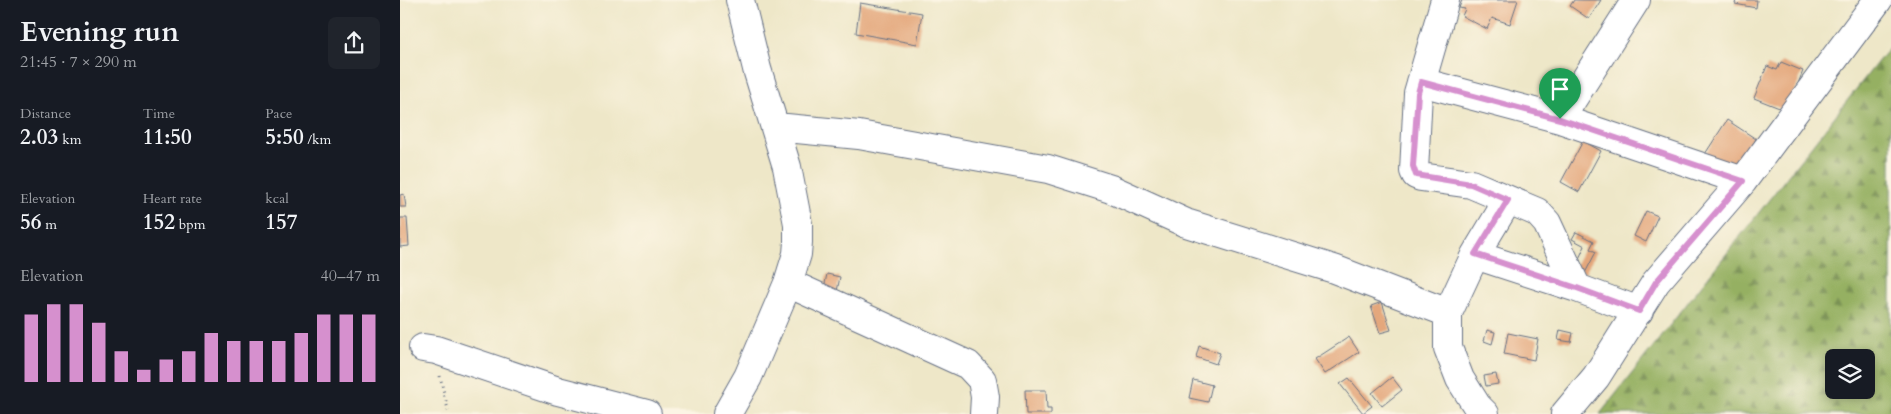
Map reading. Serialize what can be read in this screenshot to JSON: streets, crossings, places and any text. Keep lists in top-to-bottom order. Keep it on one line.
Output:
{"page":{"heading":["Evening run","21:45 · 7 × 290 m"],"stats":[["Distance","2.03 km"],["Time","11:50"],["Pace","5:50 /km"],["Elevation","56 m"],["Heart rate","152 bpm"],["kcal","157"]],"chart":["Elevation","40–47 m"]}}
